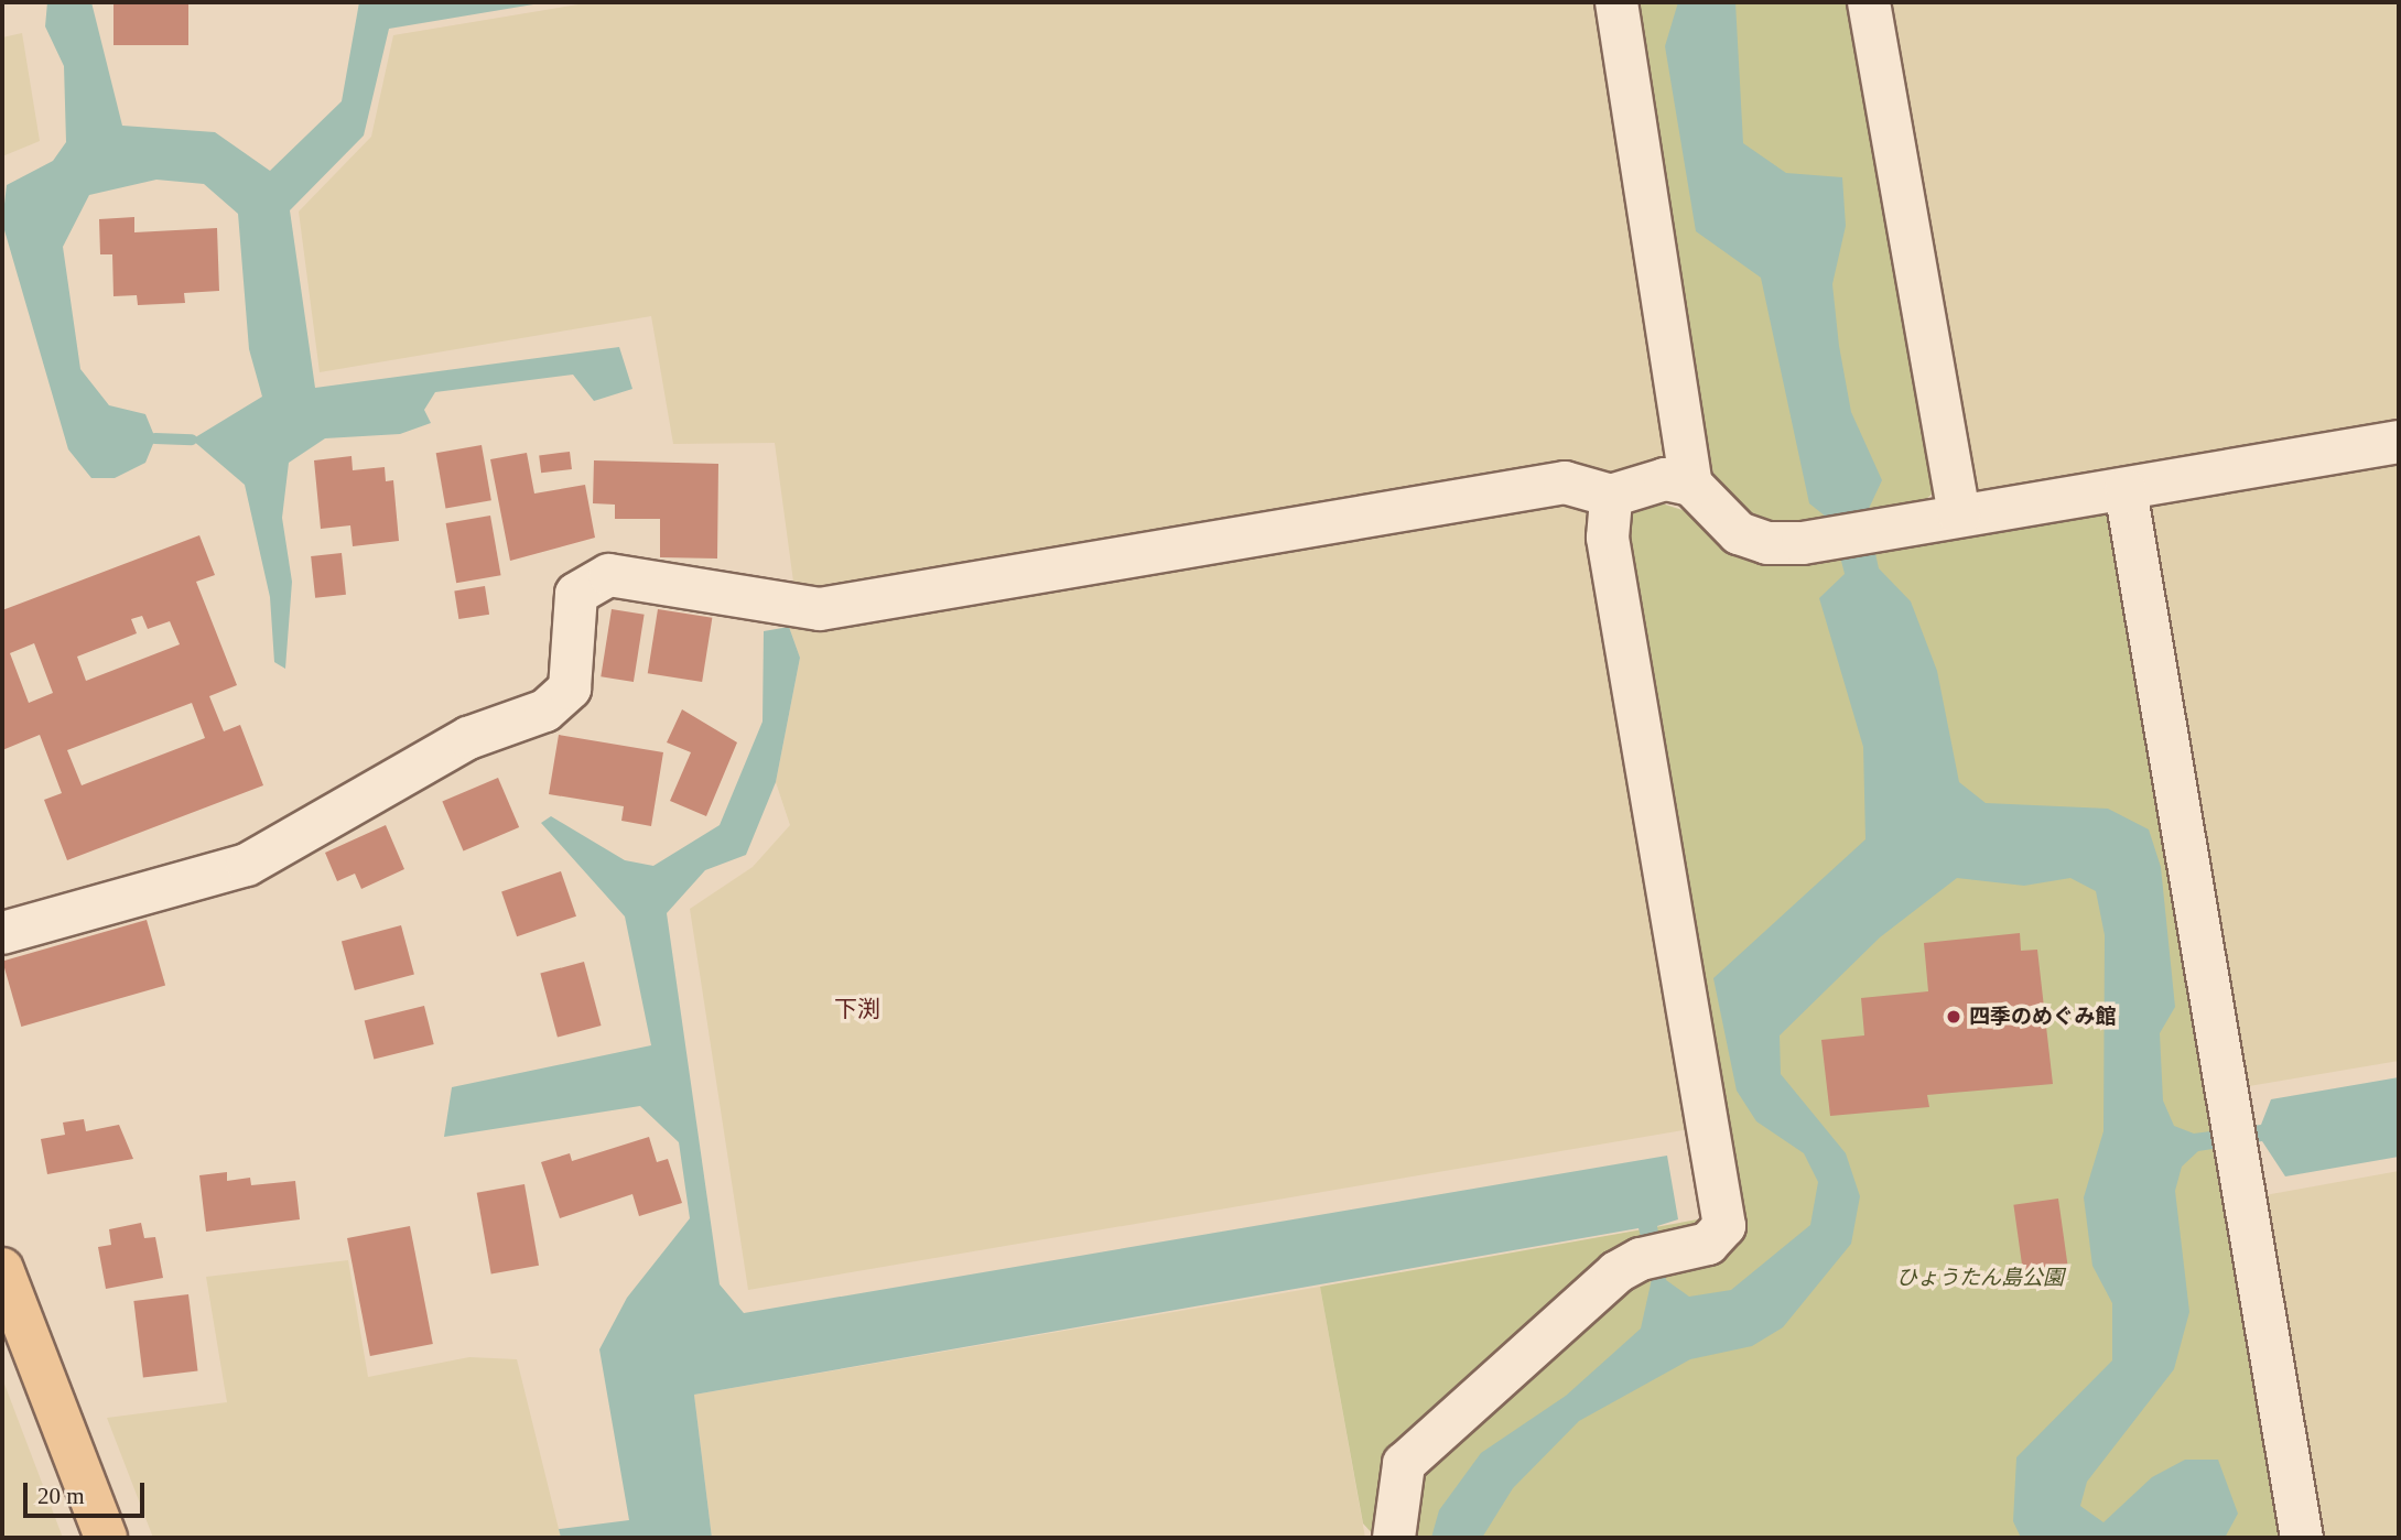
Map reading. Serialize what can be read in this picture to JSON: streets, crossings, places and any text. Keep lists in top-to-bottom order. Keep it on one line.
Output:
{"districts":["下渕"],"parks":["ひょうたん島公園"],"places":["四季のめぐみ館"],"scale_bar":"20 m"}
